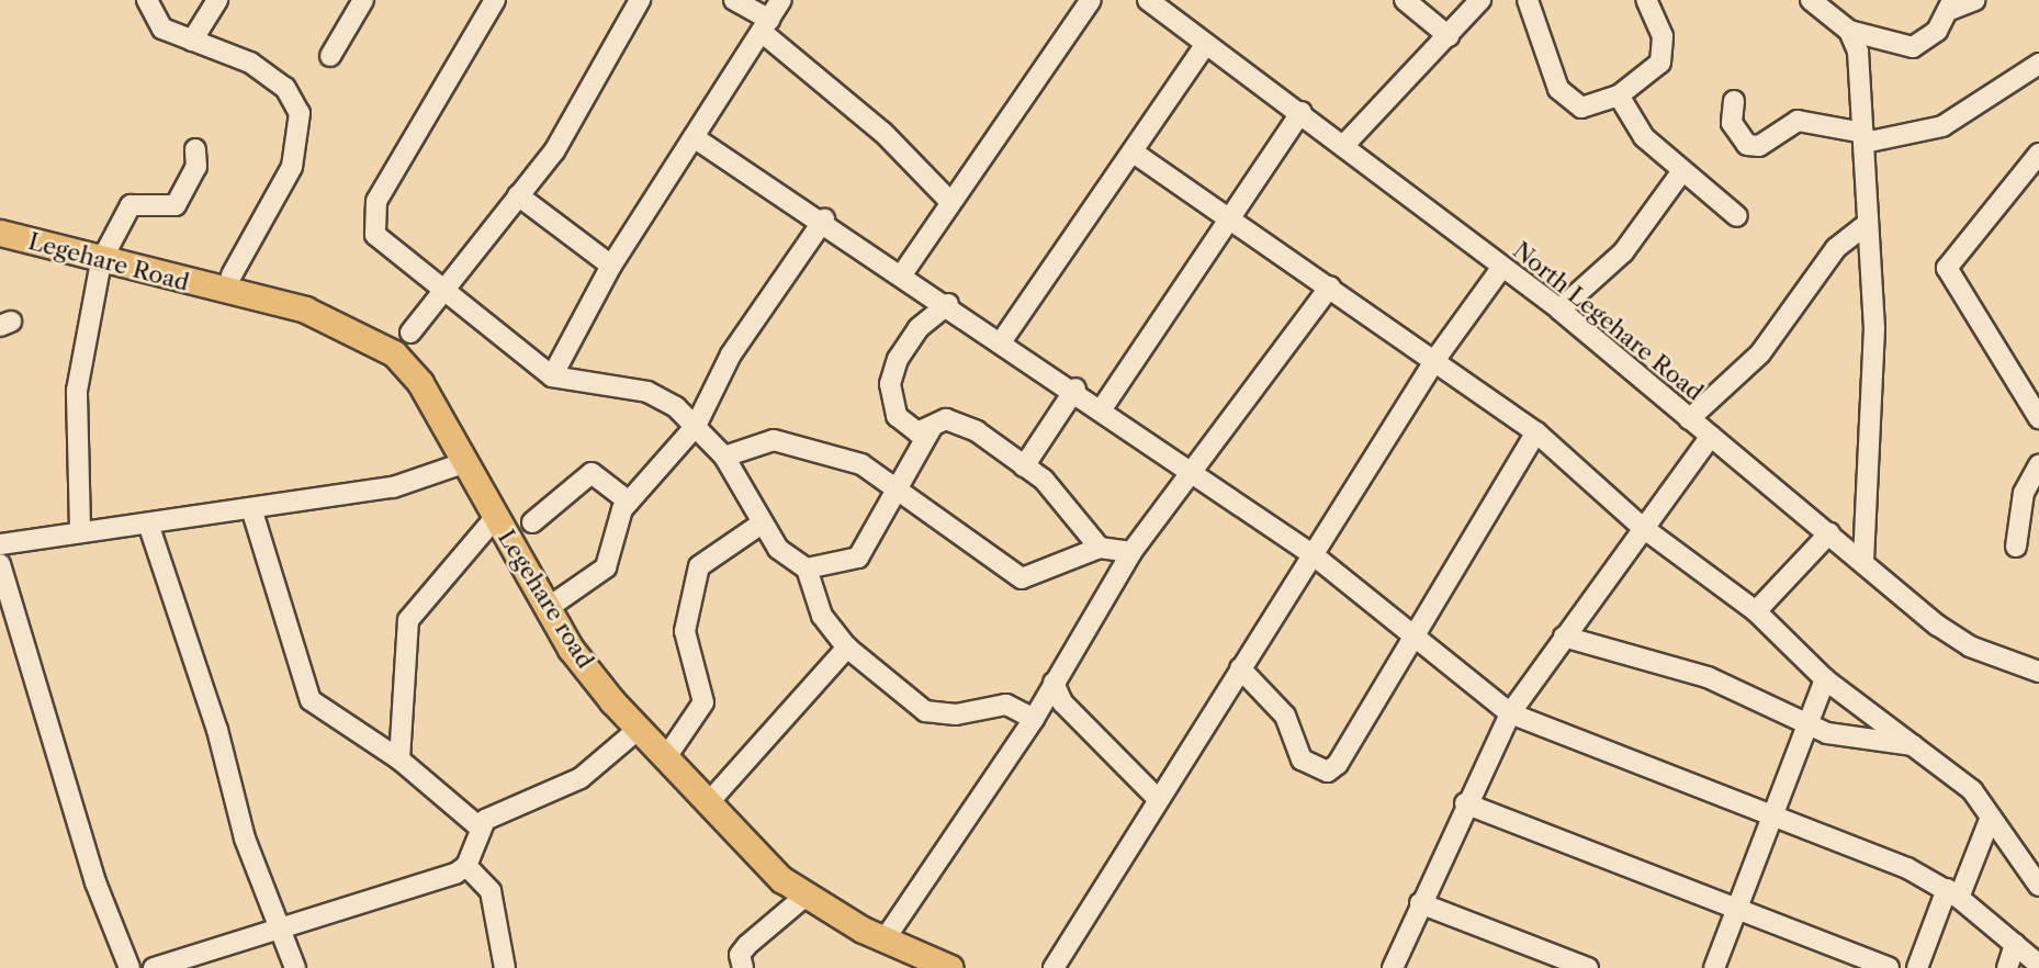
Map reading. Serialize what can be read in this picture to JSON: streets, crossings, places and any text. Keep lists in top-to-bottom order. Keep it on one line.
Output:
{"streets":{"main road":["Legehare Road","Legehare road"],"street":["North Legehare Road"]},"crossings":[["Legehare Road","Legehare road"]]}
